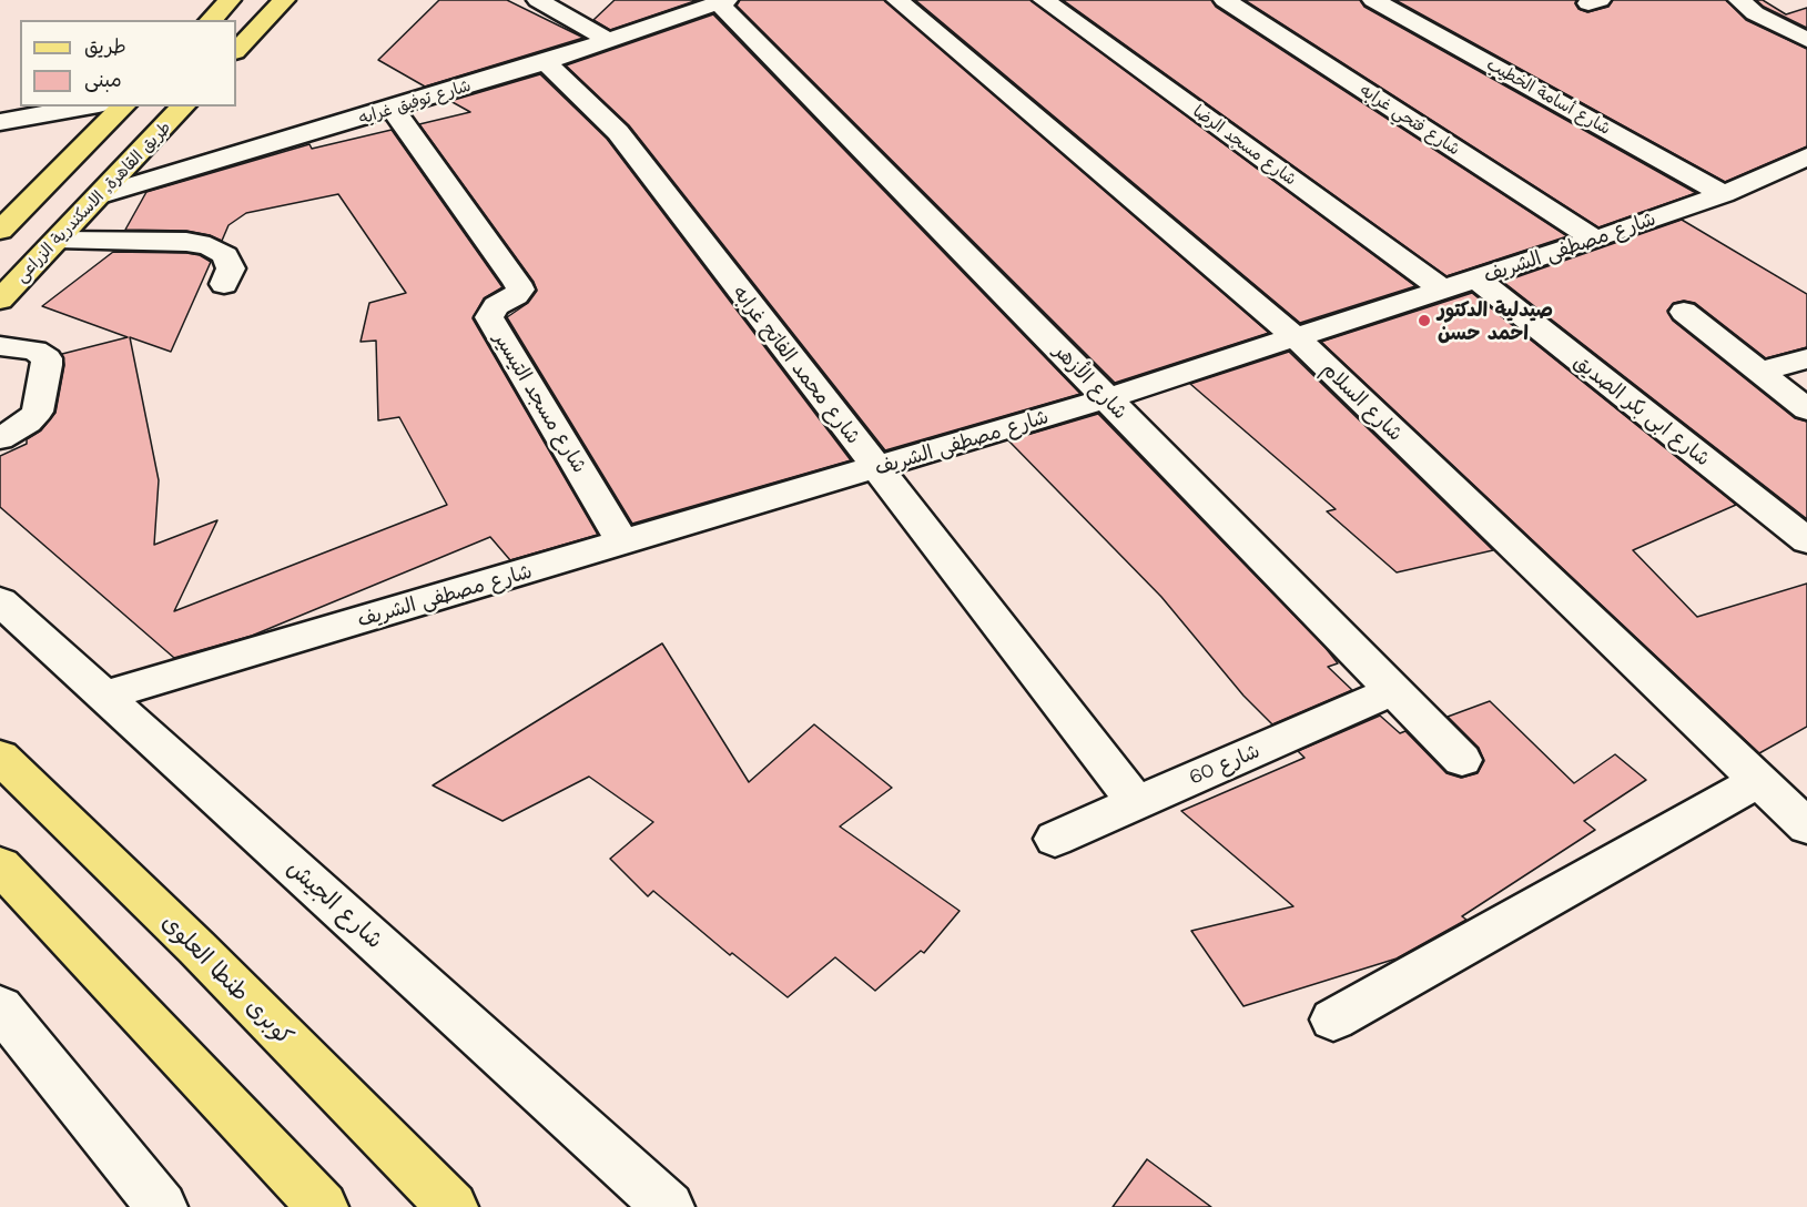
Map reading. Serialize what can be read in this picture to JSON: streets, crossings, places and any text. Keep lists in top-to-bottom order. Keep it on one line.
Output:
{"streets":{"main road":["طريق القاهرة, الاسكندرية الزراعى","كوبرى طنطا العلوى"],"street":["شارع أسامة الخطيب","شارع توفيق غرابه","شارع فتحي غرابه","شارع مسجد الرضا","شارع مصطفى الشريف","شارع محمد الفاتح غرابه","شارع الأزهر","شارع السلام","شارع مسجد التيسير","شارع ابى بكر الصديق","شارع 60","شارع الجيش"]},"crossings":[["شارع أسامة الخطيب","شارع مصطفى الشريف"],["شارع توفيق غرابه","طريق القاهرة, الاسكندرية الزراعى"],["شارع توفيق غرابه","شارع محمد الفاتح غرابه"],["شارع توفيق غرابه","شارع الأزهر"],["شارع توفيق غرابه","شارع مسجد التيسير"],["شارع فتحي غرابه","شارع مصطفى الشريف"],["شارع مسجد الرضا","شارع مصطفى الشريف"],["شارع مصطفى الشريف","شارع محمد الفاتح غرابه"],["شارع مصطفى الشريف","شارع الأزهر"],["شارع مصطفى الشريف","شارع السلام"],["شارع مصطفى الشريف","شارع مسجد التيسير"],["شارع مصطفى الشريف","شارع ابى بكر الصديق"],["شارع مصطفى الشريف","شارع الجيش"],["شارع محمد الفاتح غرابه","شارع 60"],["شارع الأزهر","شارع 60"]],"places":["صيدلية الدكتور احمد حسن"],"legend":["طريق","مبنى"]}
